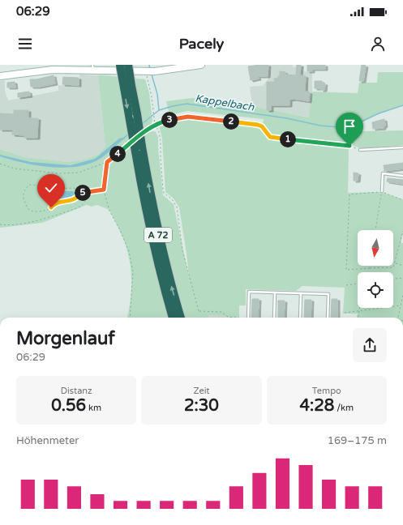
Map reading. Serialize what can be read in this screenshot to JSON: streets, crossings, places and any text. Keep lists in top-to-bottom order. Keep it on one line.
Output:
{"streets":{"highway":["A 72"]},"water":["Kappelbach"],"north":"bottom","page":{"status":"06:29","header":"Pacely","pins":["3","2","1","4","5"],"heading":["Morgenlauf","06:29"],"stats":[["Distanz","0.56 km"],["Zeit","2:30"],["Tempo","4:28 /km"]],"chart":["Höhenmeter","169–175 m"]}}
